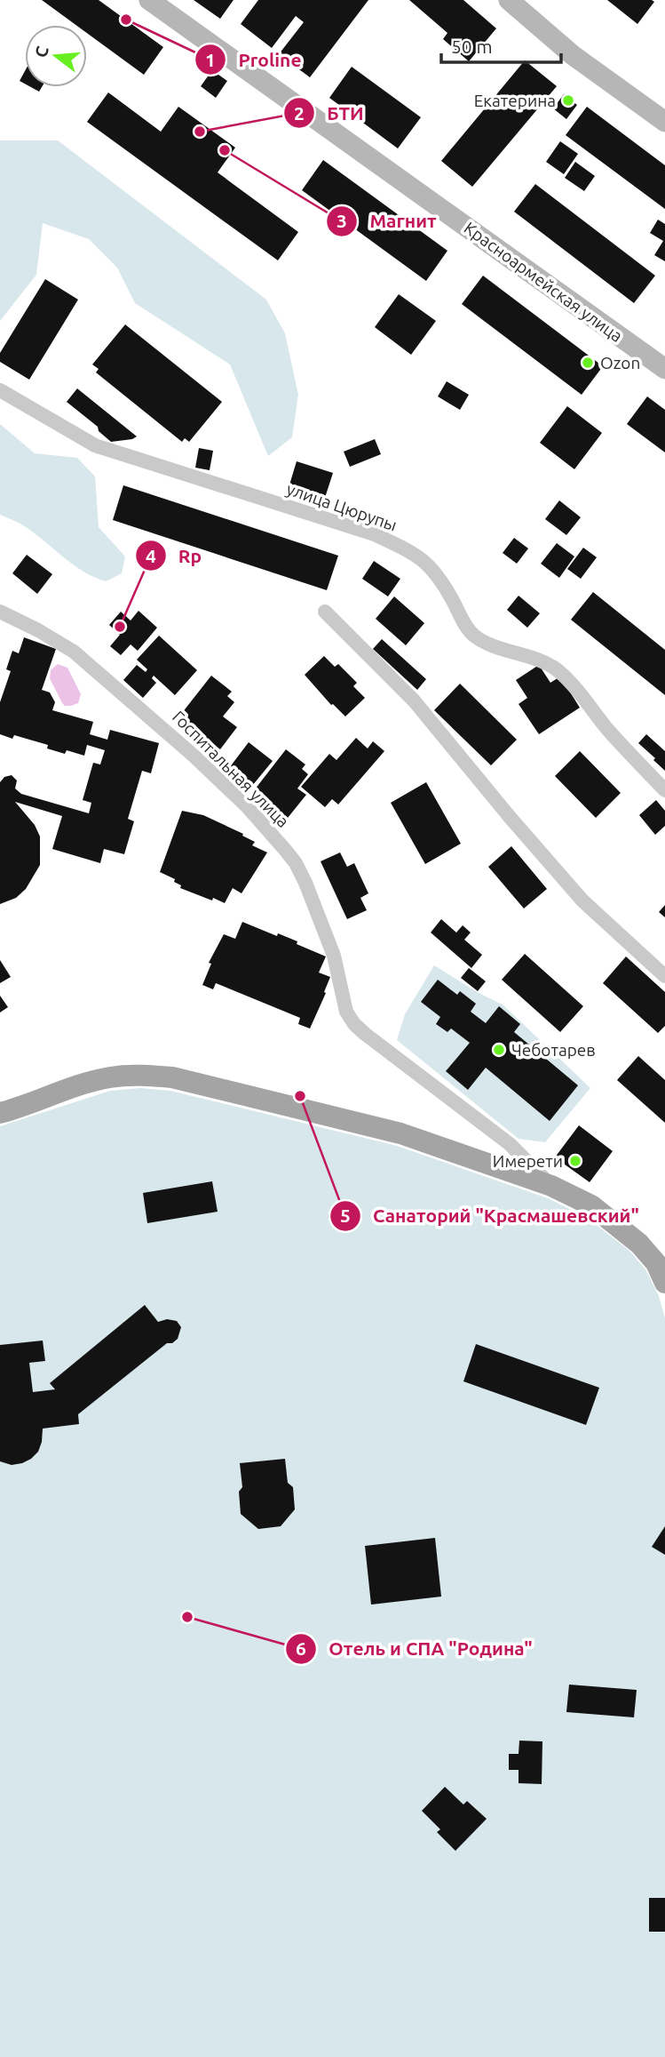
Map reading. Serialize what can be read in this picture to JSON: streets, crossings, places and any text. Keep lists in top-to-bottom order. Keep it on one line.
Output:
{"streets":{"street":["Красноармейская улица","улица Цюрупы","Госпитальная улица"]},"places":["Proline","Екатерина","БТИ","Магнит","Ozon","Rp","Чеботарев","Санаторий \"Красмашевский\"","Имерети","Отель и СПА \"Родина\""],"scale_bar":"50 m","north":"left"}
